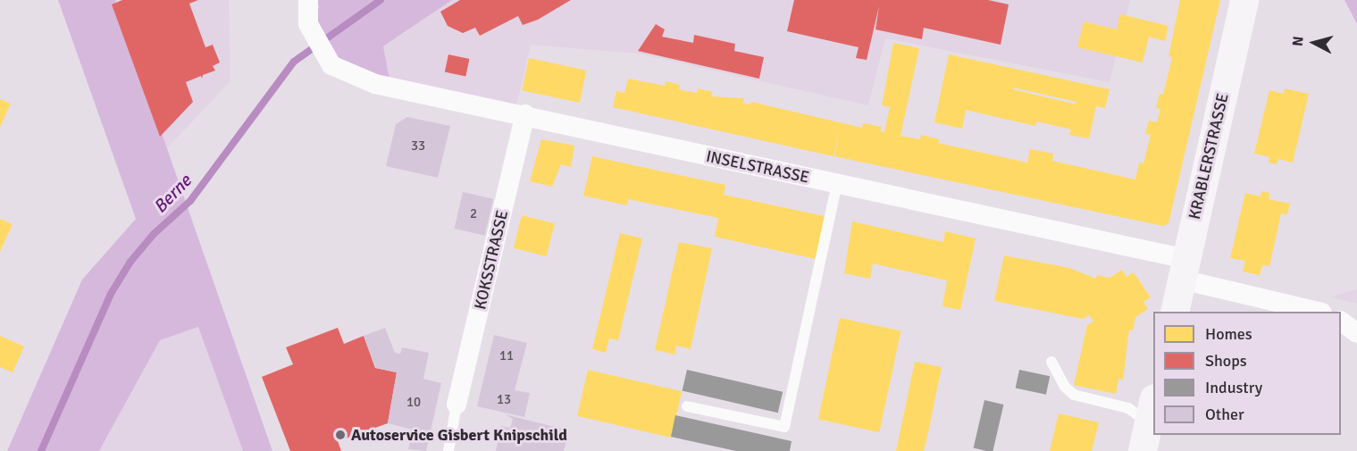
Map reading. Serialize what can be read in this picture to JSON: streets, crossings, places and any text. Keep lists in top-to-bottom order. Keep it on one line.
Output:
{"streets":{"street":["KRABLERSTRASSE","INSELSTRASSE","KOKSSTRASSE"]},"crossings":[["KRABLERSTRASSE","INSELSTRASSE"],["INSELSTRASSE","KOKSSTRASSE"]],"water":["Berne"],"places":["Autoservice Gisbert Knipschild"],"house_numbers":["33","2","11","13","10"],"legend":["Homes","Shops","Industry","Other"],"north":"left"}
